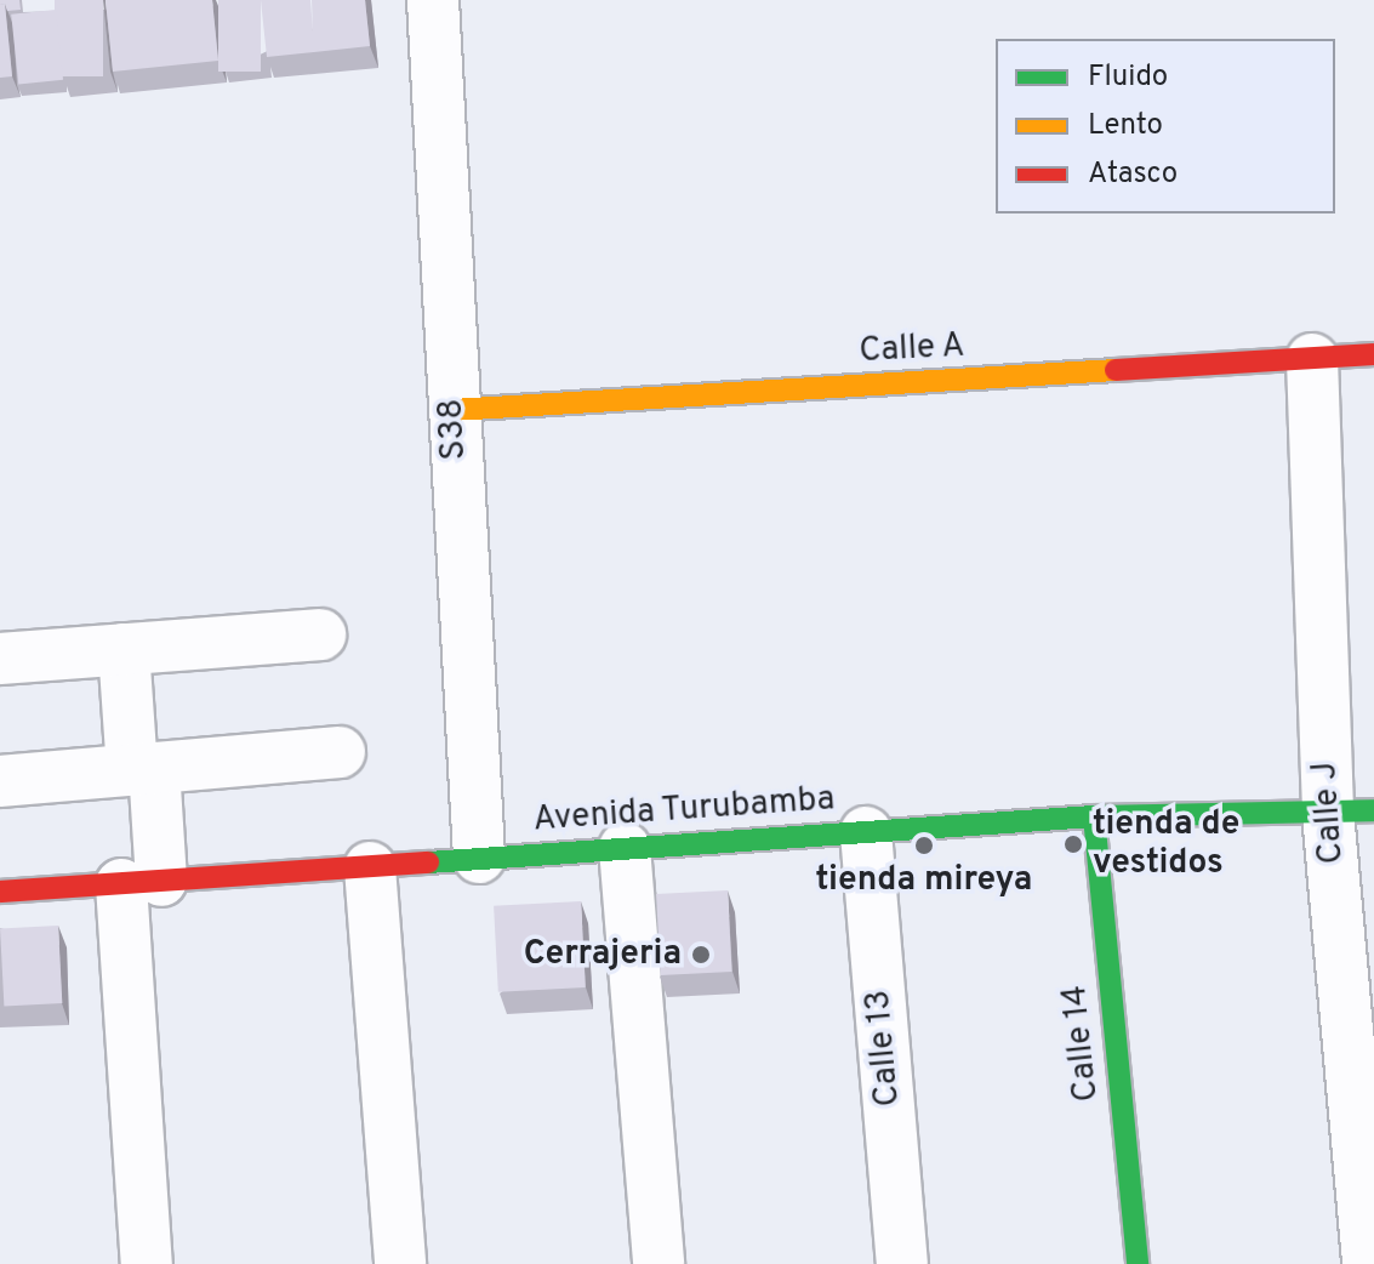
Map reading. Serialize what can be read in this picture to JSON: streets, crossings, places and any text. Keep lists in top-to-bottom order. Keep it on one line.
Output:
{"streets":{"street":["Calle A","S38","Avenida Turubamba","Calle J","Calle 14","Calle 13"]},"crossings":[["Calle A","S38"],["Calle A","Calle J"],["S38","Avenida Turubamba"],["Avenida Turubamba","Calle J"],["Avenida Turubamba","Calle 14"],["Avenida Turubamba","Calle 13"]],"places":["tienda de vestidos","tienda mireya","Cerrajeria"],"legend":["Fluido","Lento","Atasco"]}
